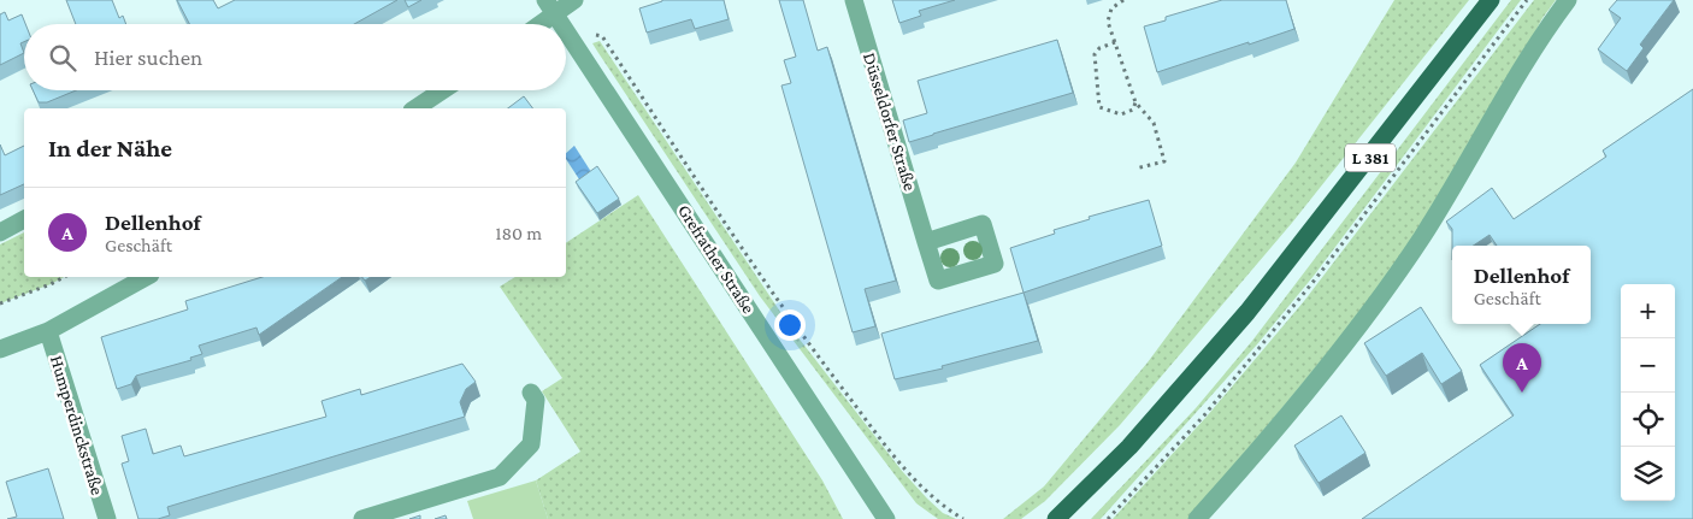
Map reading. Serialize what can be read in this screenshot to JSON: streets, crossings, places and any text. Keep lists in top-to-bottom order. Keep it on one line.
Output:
{"streets":{"main road":["L 381"],"street":["Düsseldorfer Straße","Grefrather Straße","Humperdinckstraße"]},"page":{"search":"Hier suchen","heading":"In der Nähe","list":[{"mark":"A","name":"Dellenhof","note":"Geschäft","value":"180 m"}],"popup":["Dellenhof","Geschäft"],"map_buttons":["+","−"],"pins":"A"}}
